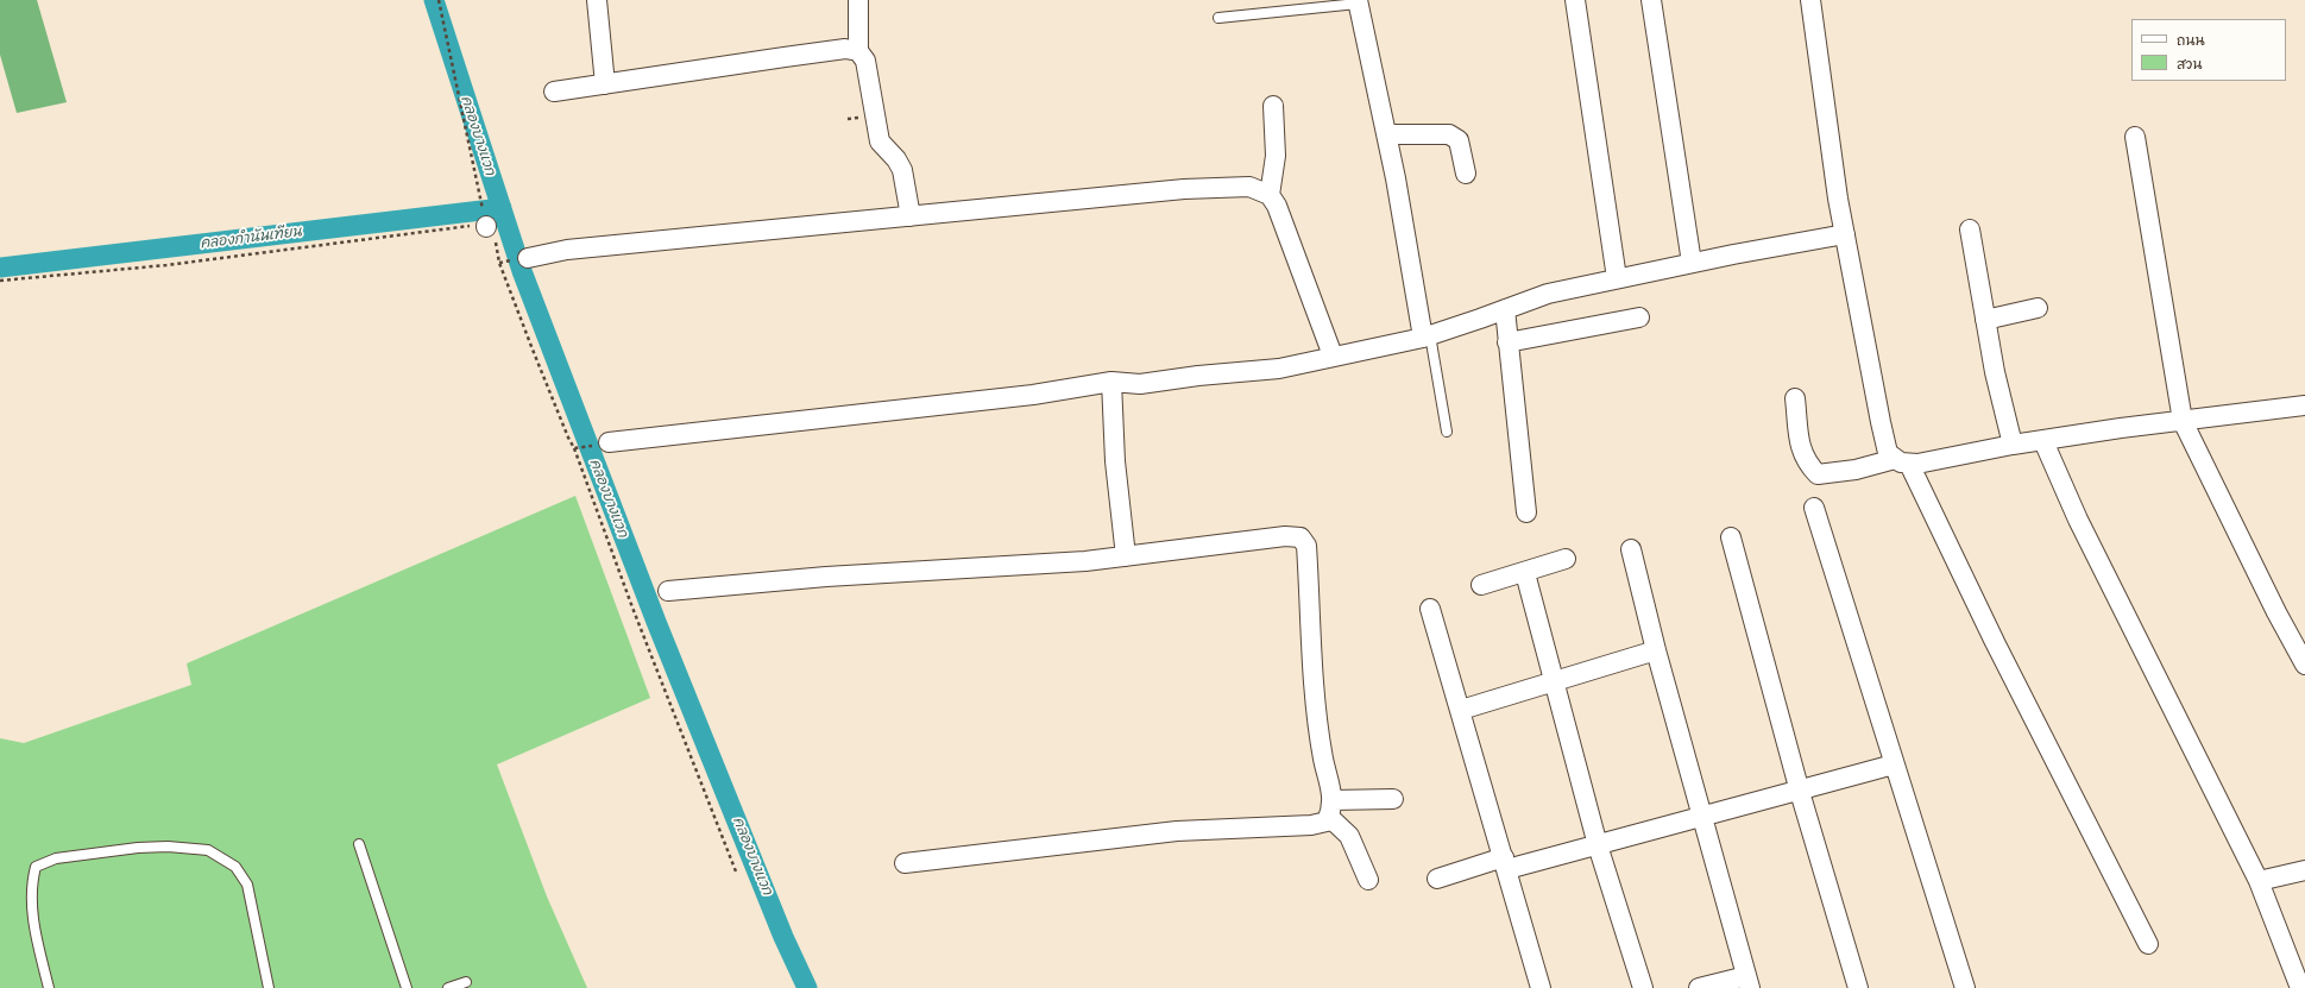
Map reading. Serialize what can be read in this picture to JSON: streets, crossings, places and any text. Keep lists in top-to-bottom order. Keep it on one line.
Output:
{"water":["คลองบางแวก","คลองกำนันเทียน"],"legend":["ถนน","สวน"]}
